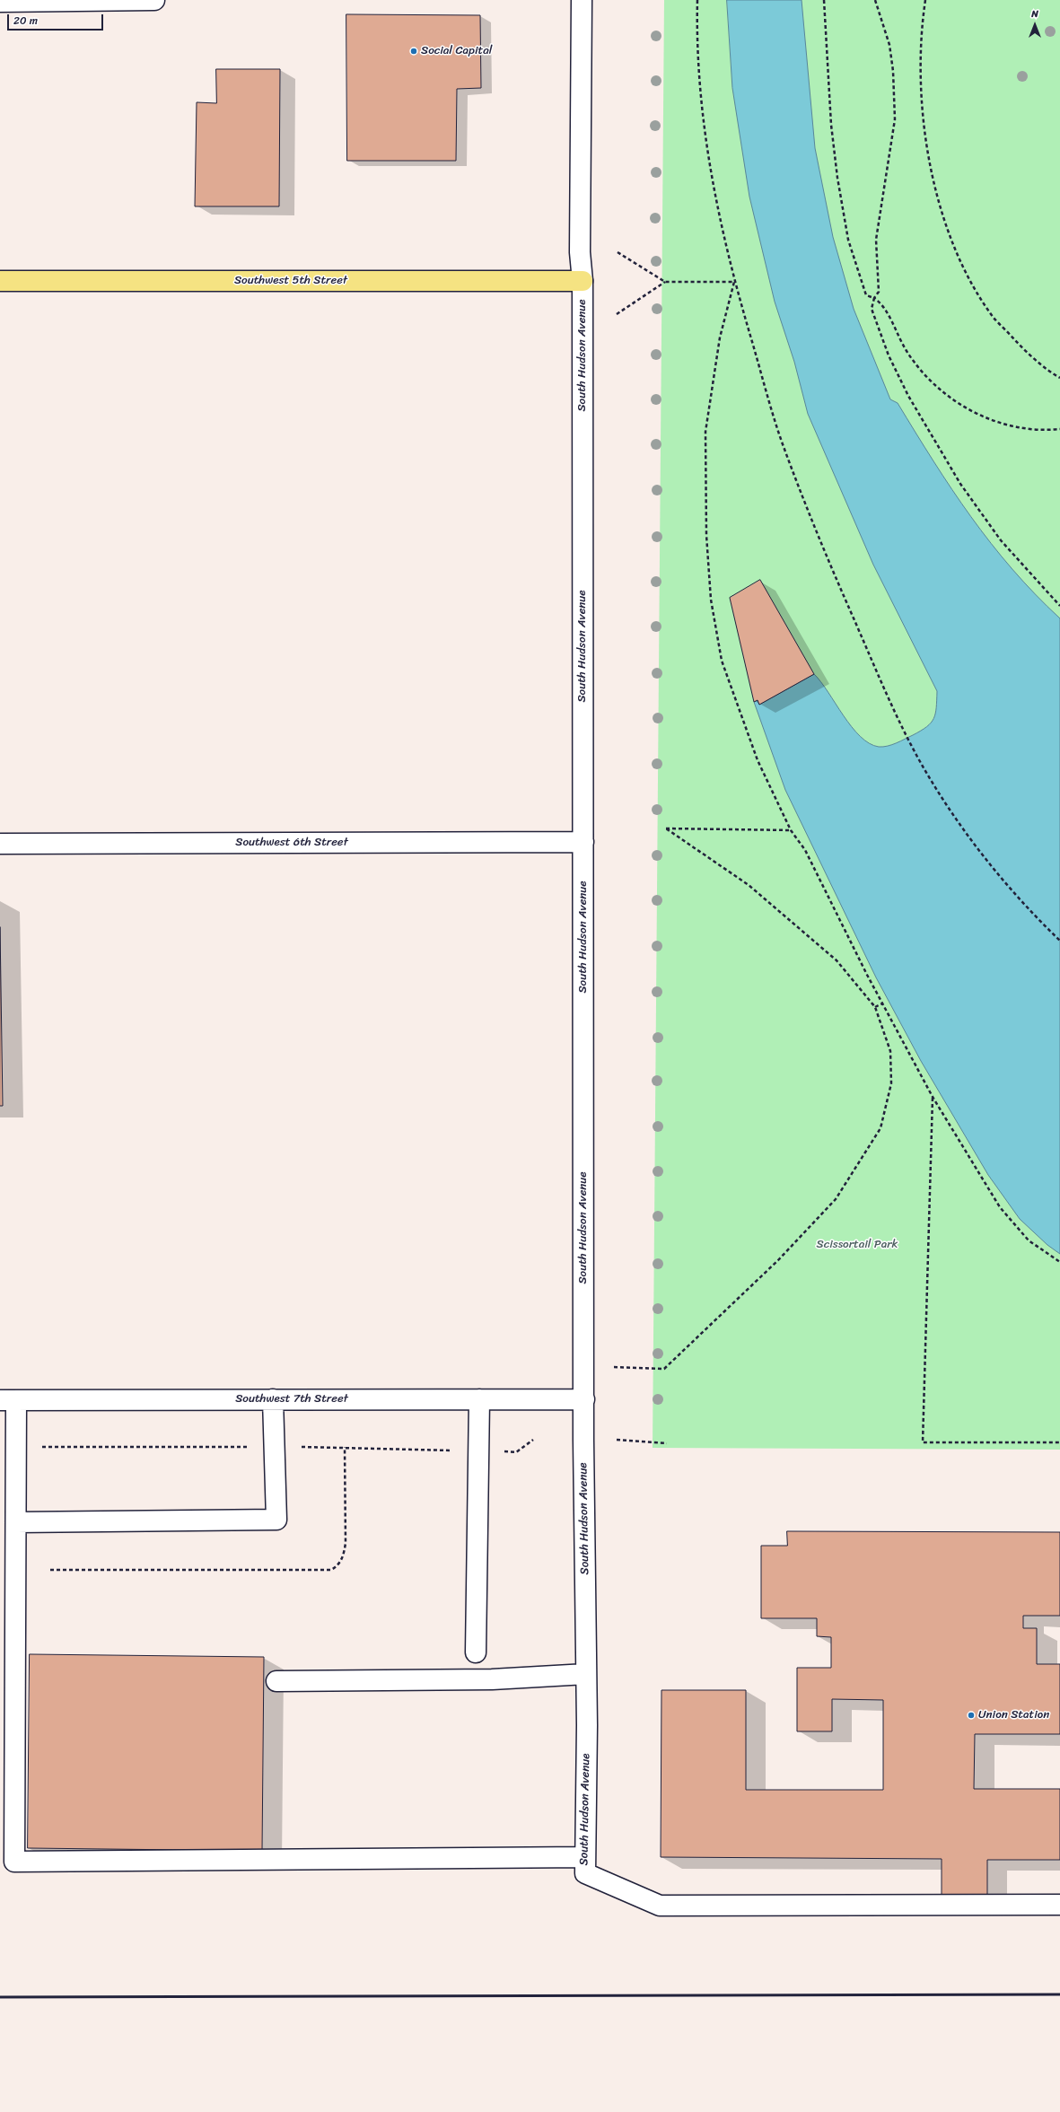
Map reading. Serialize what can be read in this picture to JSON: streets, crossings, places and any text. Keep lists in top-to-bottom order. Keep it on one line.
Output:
{"streets":{"main road":["Southwest 5th Street"],"street":["South Hudson Avenue","Southwest 6th Street","Southwest 7th Street"]},"crossings":[["Southwest 5th Street","South Hudson Avenue"],["South Hudson Avenue","Southwest 6th Street"],["South Hudson Avenue","Southwest 7th Street"]],"parks":["Scissortail Park"],"places":["Social Capital","Union Station"],"scale_bar":"20 m","north":"top"}
